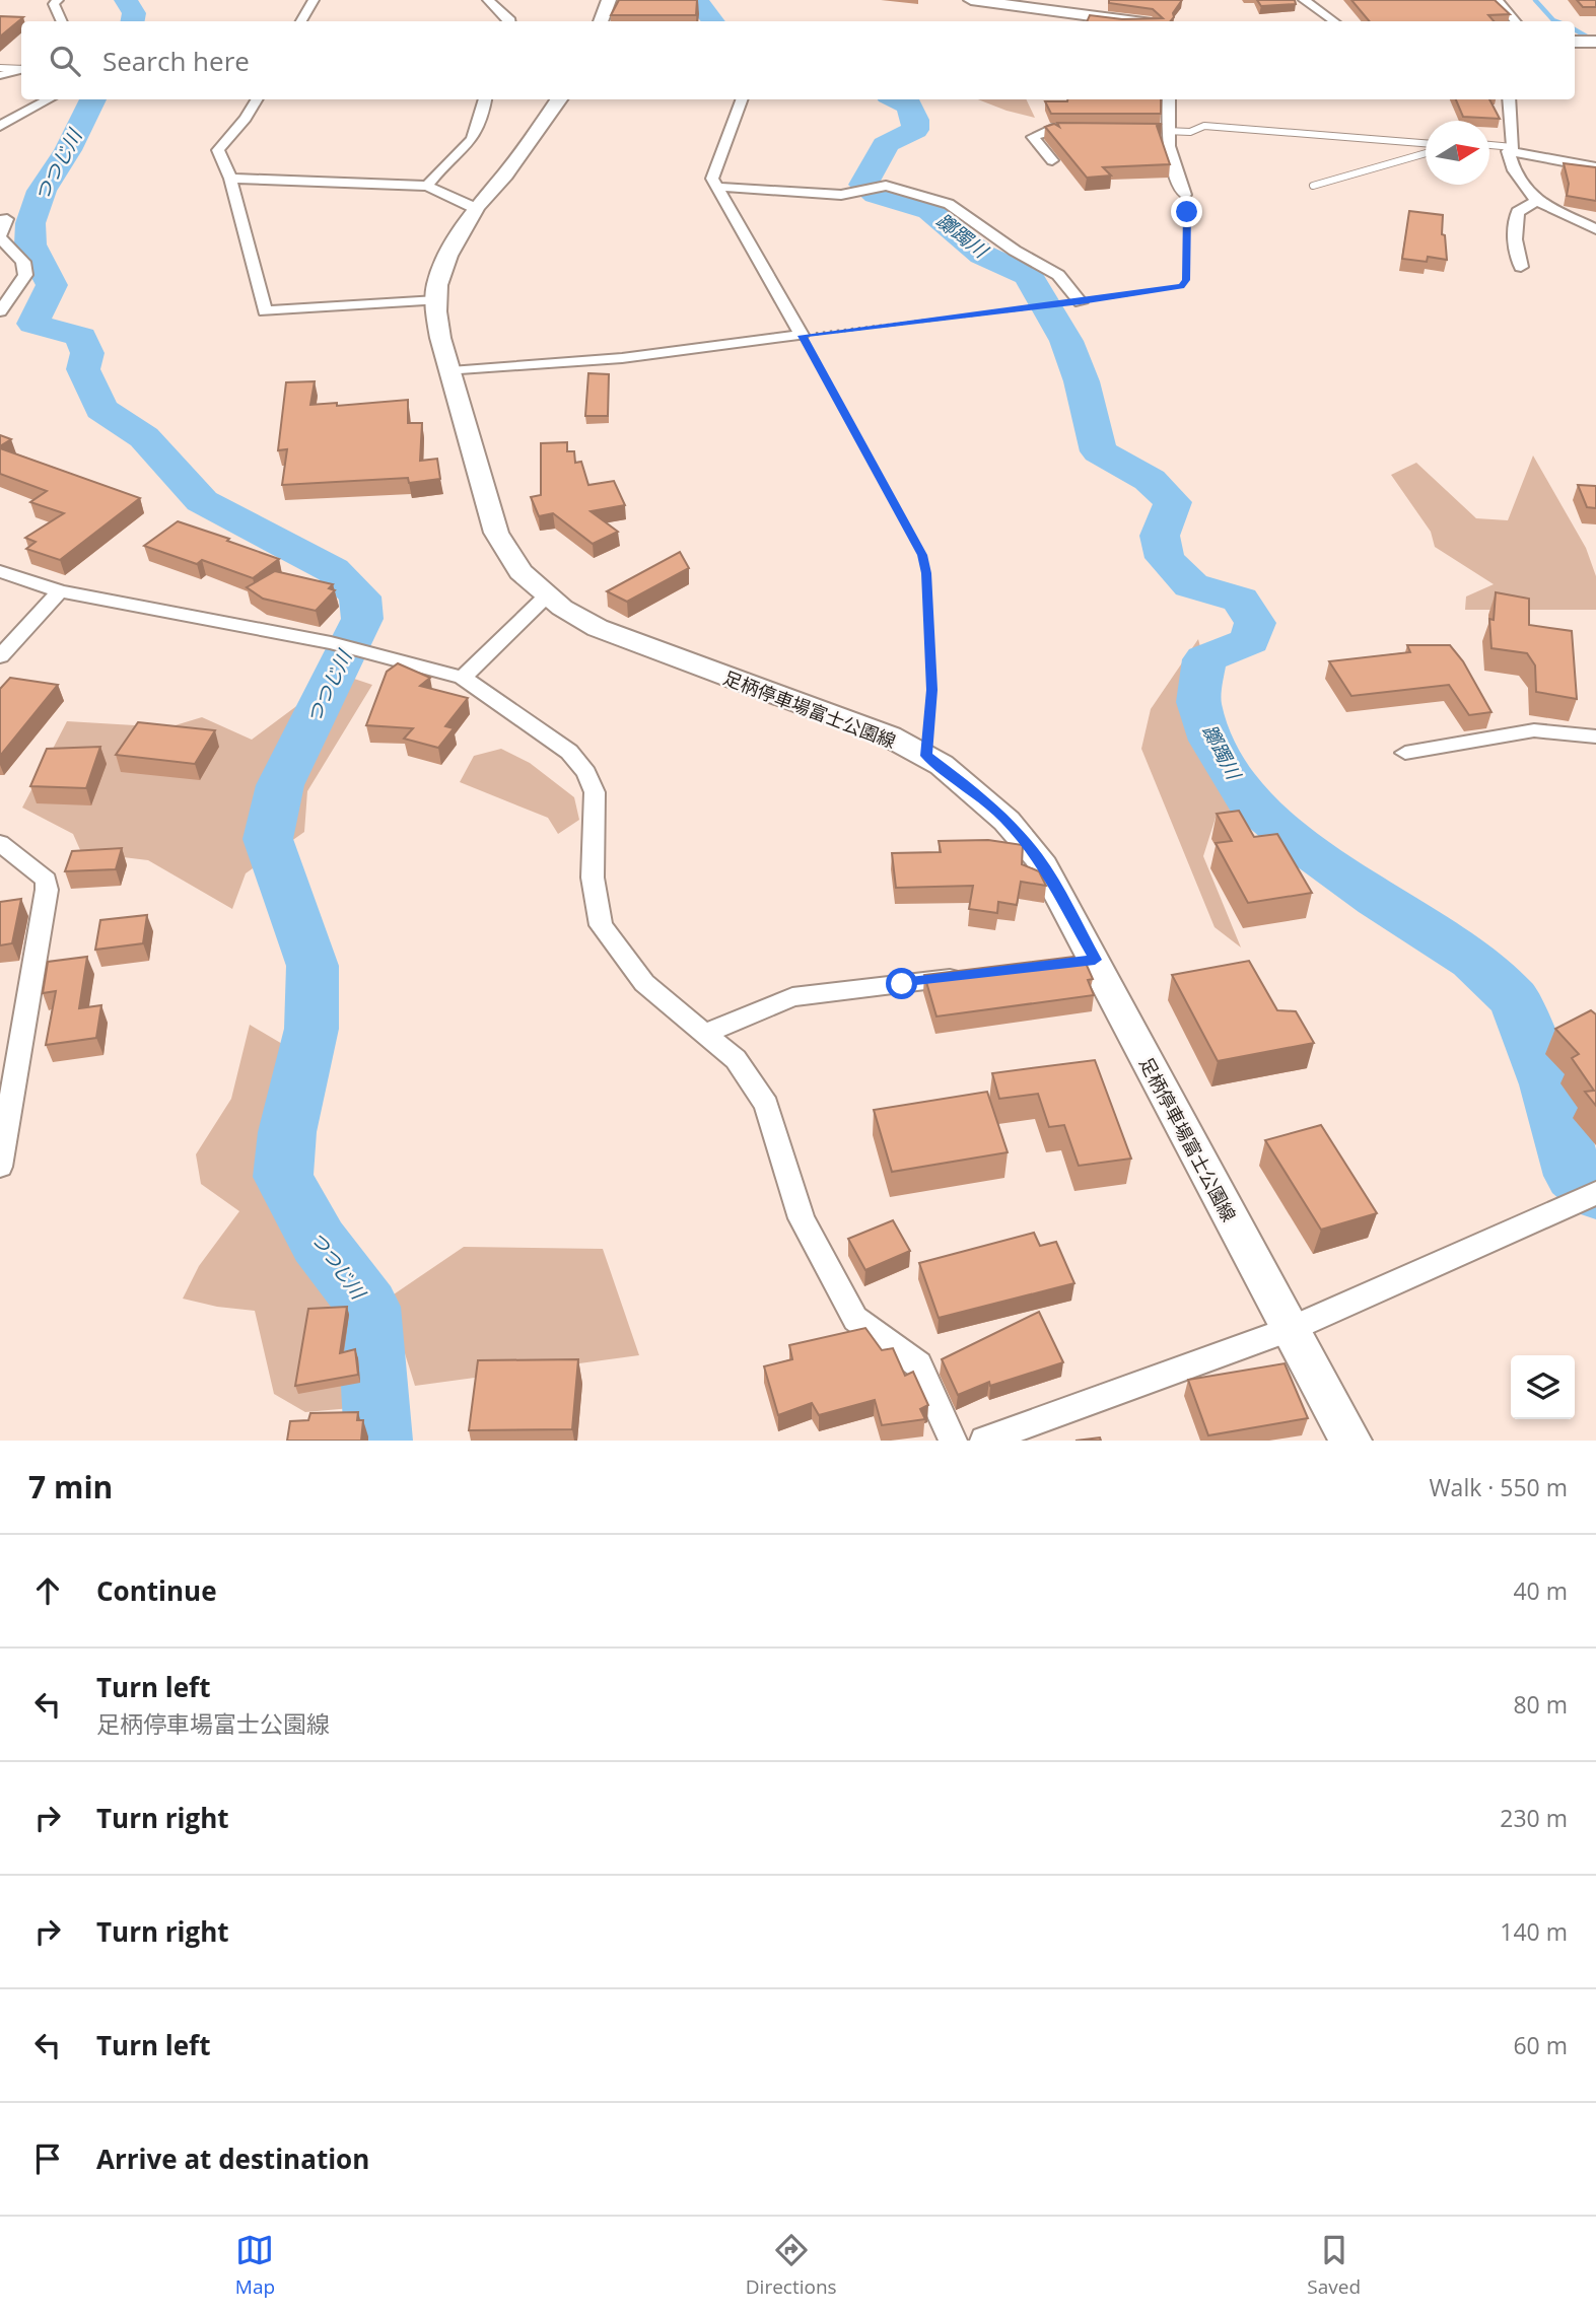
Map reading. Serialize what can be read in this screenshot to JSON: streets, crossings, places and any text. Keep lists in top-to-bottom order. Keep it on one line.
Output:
{"streets":{"main road":["足柄停車場富士公園線"]},"water":["つつじ川","躑躅川"],"north":"right","page":{"search":"Search here","heading":["7 min","Walk · 550 m"],"list":[["Continue","40 m"],["Turn left","足柄停車場富士公園線","80 m"],["Turn right","230 m"],["Turn right","140 m"],["Turn left","60 m"],"Arrive at destination"],"nav":["Map","Directions","Saved"]}}
